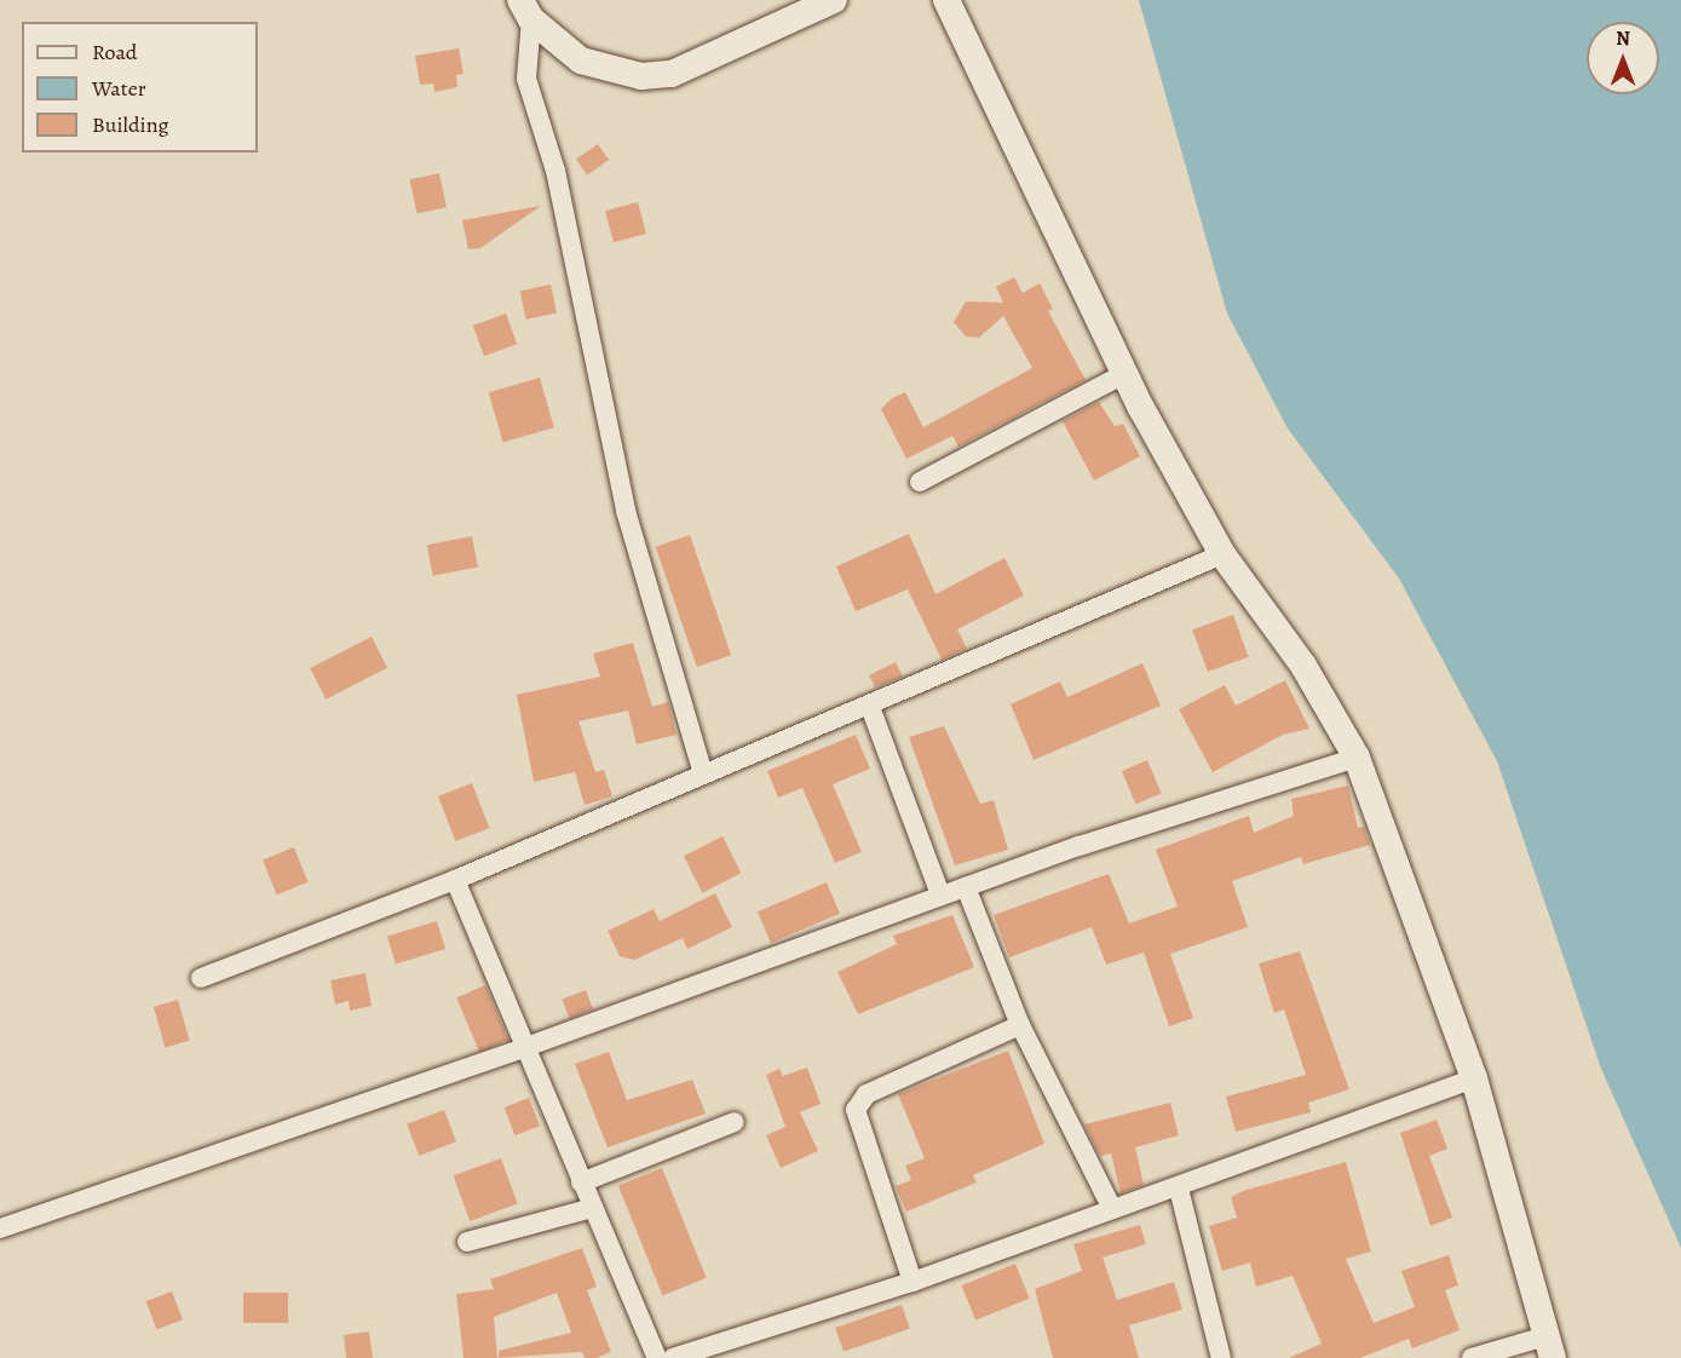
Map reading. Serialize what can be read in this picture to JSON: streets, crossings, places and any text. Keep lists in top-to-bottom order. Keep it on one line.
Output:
{"legend":["Road","Water","Building"],"north":"top"}
